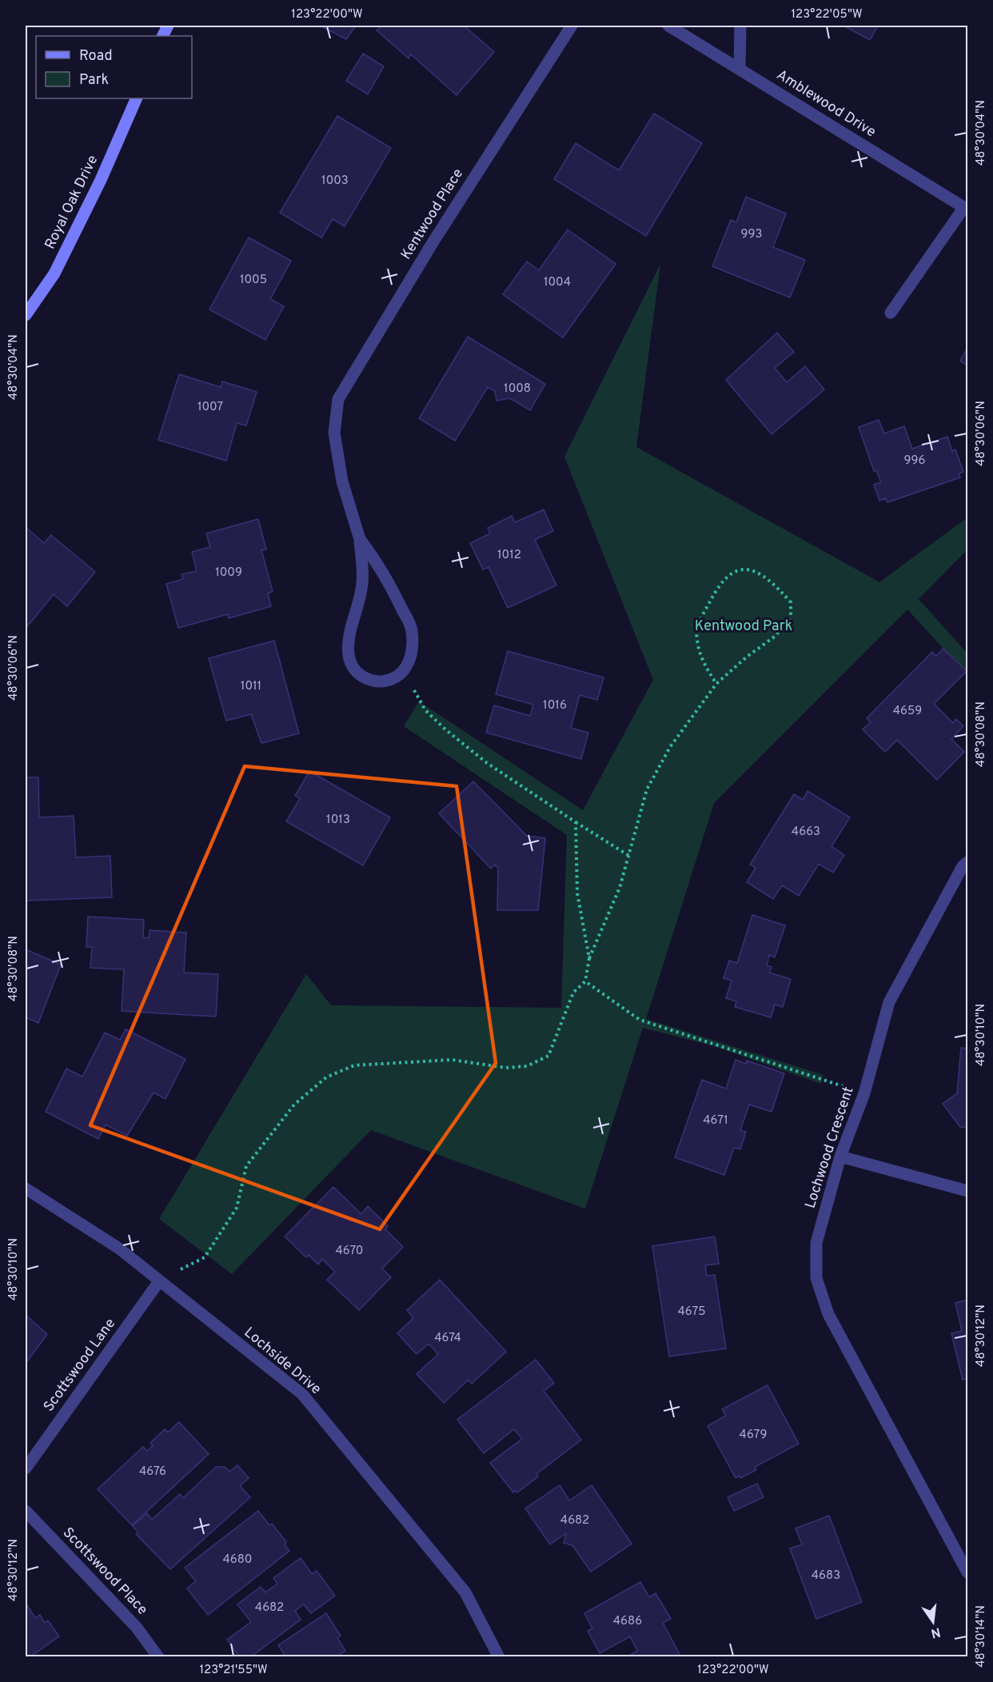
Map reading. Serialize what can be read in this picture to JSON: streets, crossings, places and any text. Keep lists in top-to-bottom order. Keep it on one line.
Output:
{"streets":{"main road":["Royal Oak Drive"],"street":["Amblewood Drive","Kentwood Place","Lochwood Crescent","Lochside Drive","Scottswood Lane","Scottswood Place"]},"crossings":[["Lochside Drive","Scottswood Lane"]],"parks":["Kentwood Park"],"house_numbers":["1003","993","1005","1004","1008","1007","996","1012","1009","1011","1016","4659","1013","4663","4671","4670","4675","4674","4679","4676","4682","4680","4683","4682","4686"],"legend":["Road","Park"],"north":"bottom","coordinates":["123°22'00\"W","123°22'05\"W","48°30'04\"N","48°30'06\"N","48°30'08\"N","48°30'10\"N","48°30'12\"N","48°30'14\"N","123°21'55\"W"]}
